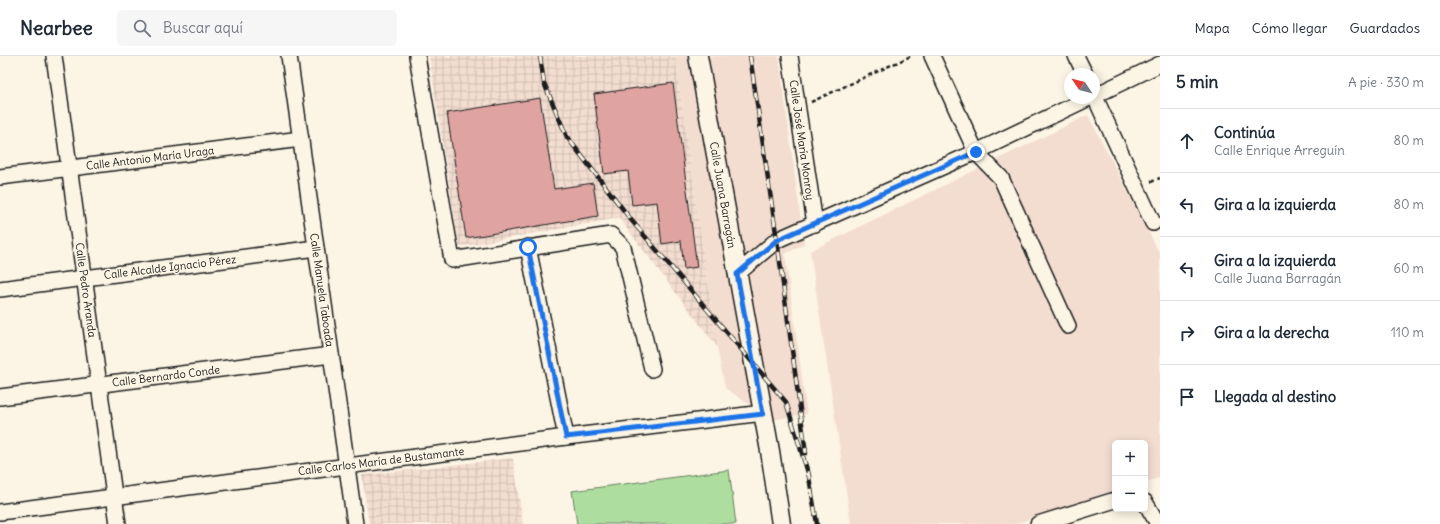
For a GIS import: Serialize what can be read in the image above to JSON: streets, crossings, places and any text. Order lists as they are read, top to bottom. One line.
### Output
{"streets":{"street":["Calle José María Monroy","Calle Antonio María Uraga","Calle Juana Barragán","Calle Alcalde Ignacio Pérez","Calle Pedro Aranda","Calle Manuela Taboada","Calle Bernardo Conde","Calle Carlos María de Bustamante"]},"crossings":[["Calle Antonio María Uraga","Calle Pedro Aranda"],["Calle Antonio María Uraga","Calle Manuela Taboada"],["Calle Juana Barragán","Calle Carlos María de Bustamante"],["Calle Alcalde Ignacio Pérez","Calle Pedro Aranda"],["Calle Alcalde Ignacio Pérez","Calle Manuela Taboada"],["Calle Pedro Aranda","Calle Bernardo Conde"],["Calle Pedro Aranda","Calle Carlos María de Bustamante"],["Calle Manuela Taboada","Calle Bernardo Conde"],["Calle Manuela Taboada","Calle Carlos María de Bustamante"]],"north":"top left","page":{"header":"Nearbee","search":"Buscar aquí","nav":["Mapa","Cómo llegar","Guardados"],"heading":["5 min","A pie · 330 m"],"list":[["Continúa","Calle Enrique Arreguín","80 m"],["Gira a la izquierda","80 m"],["Gira a la izquierda","Calle Juana Barragán","60 m"],["Gira a la derecha","110 m"],"Llegada al destino"],"map_buttons":["+","−"]}}
